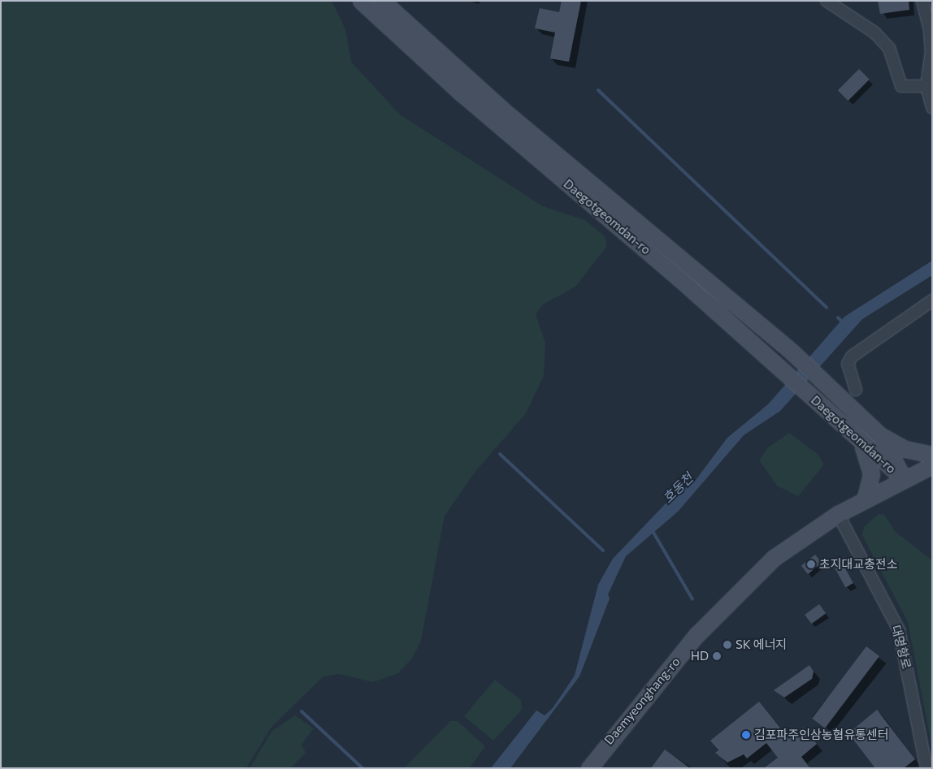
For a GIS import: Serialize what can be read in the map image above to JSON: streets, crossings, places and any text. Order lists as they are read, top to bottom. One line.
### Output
{"streets":{"main road":["Daegotgeomdan-ro","Daemyeonghang-ro"],"street":["대명항로"]},"crossings":[["Daegotgeomdan-ro","Daemyeonghang-ro"],["대명항로","Daemyeonghang-ro"]],"water":["호동천"],"places":["초지대교충전소","SK 에너지","HD","김포파주인삼농협유통센터"]}
